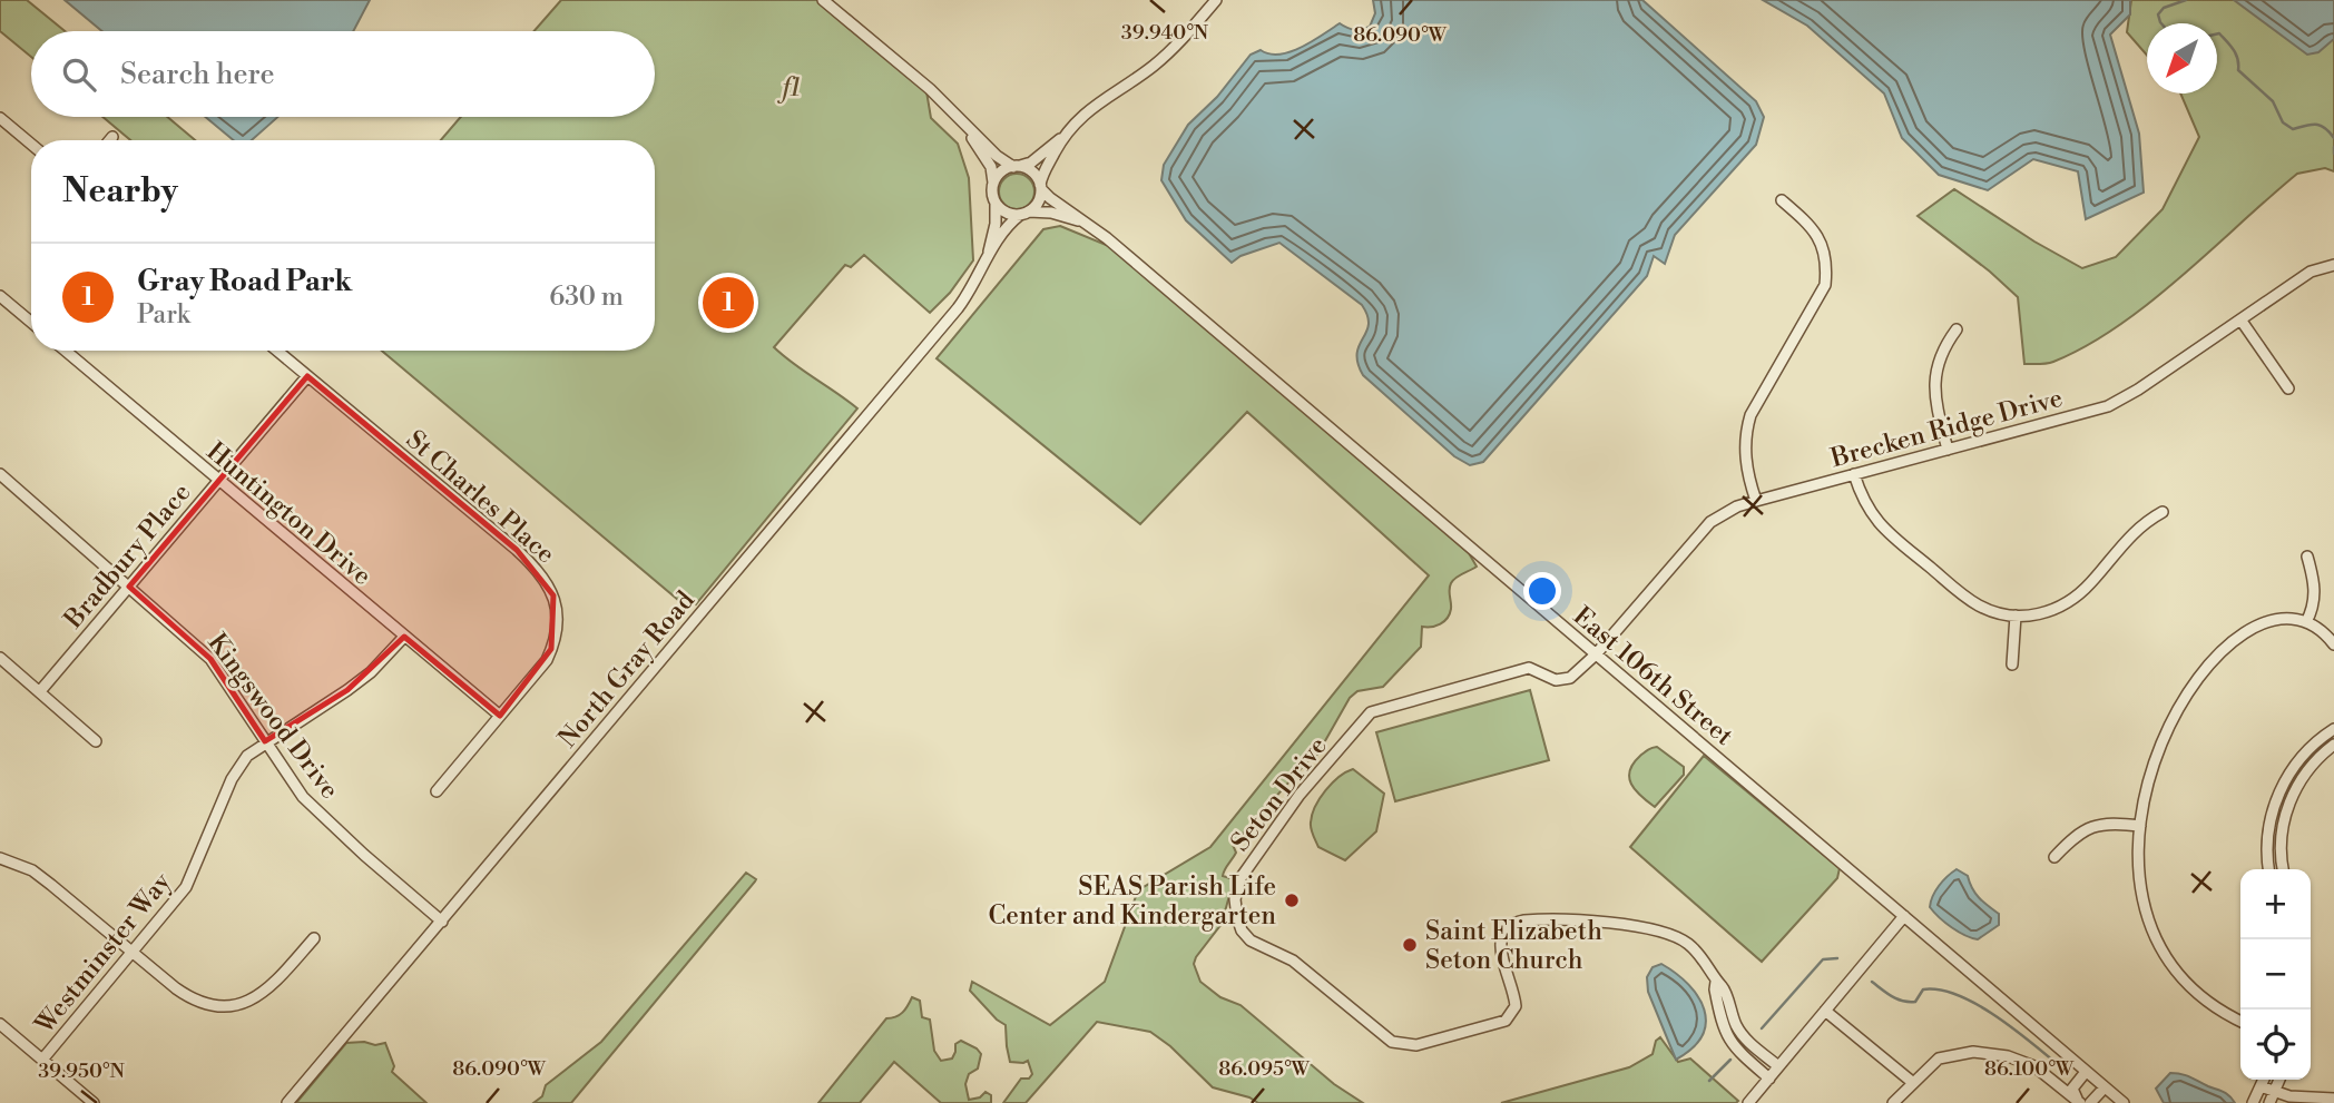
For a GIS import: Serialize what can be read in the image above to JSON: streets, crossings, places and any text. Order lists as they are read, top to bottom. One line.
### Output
{"streets":{"street":["Brecken Ridge Drive","St Charles Place","Huntington Drive","Bradbury Place","North Gray Road","East 106th Street","Kingswood Drive","Seton Drive","Westminster Way"]},"crossings":[["Brecken Ridge Drive","East 106th Street"],["Brecken Ridge Drive","Seton Drive"],["St Charles Place","Huntington Drive"],["St Charles Place","Bradbury Place"],["Huntington Drive","Bradbury Place"],["Huntington Drive","Westminster Way"],["Bradbury Place","Kingswood Drive"],["North Gray Road","East 106th Street"],["North Gray Road","Kingswood Drive"],["East 106th Street","Seton Drive"],["Kingswood Drive","Westminster Way"]],"parks":["f1"],"places":["SEAS Parish Life Center and Kindergarten","Saint Elizabeth Seton Church"],"north":"bottom left","page":{"search":"Search here","heading":"Nearby","list":[{"mark":"1","name":"Gray Road Park","note":"Park","value":"630 m"}],"pins":"1","map_buttons":["+","−"]},"coordinates":["39.940°N","86.090°W","86.095°W","86.100°W","39.950°N"]}
